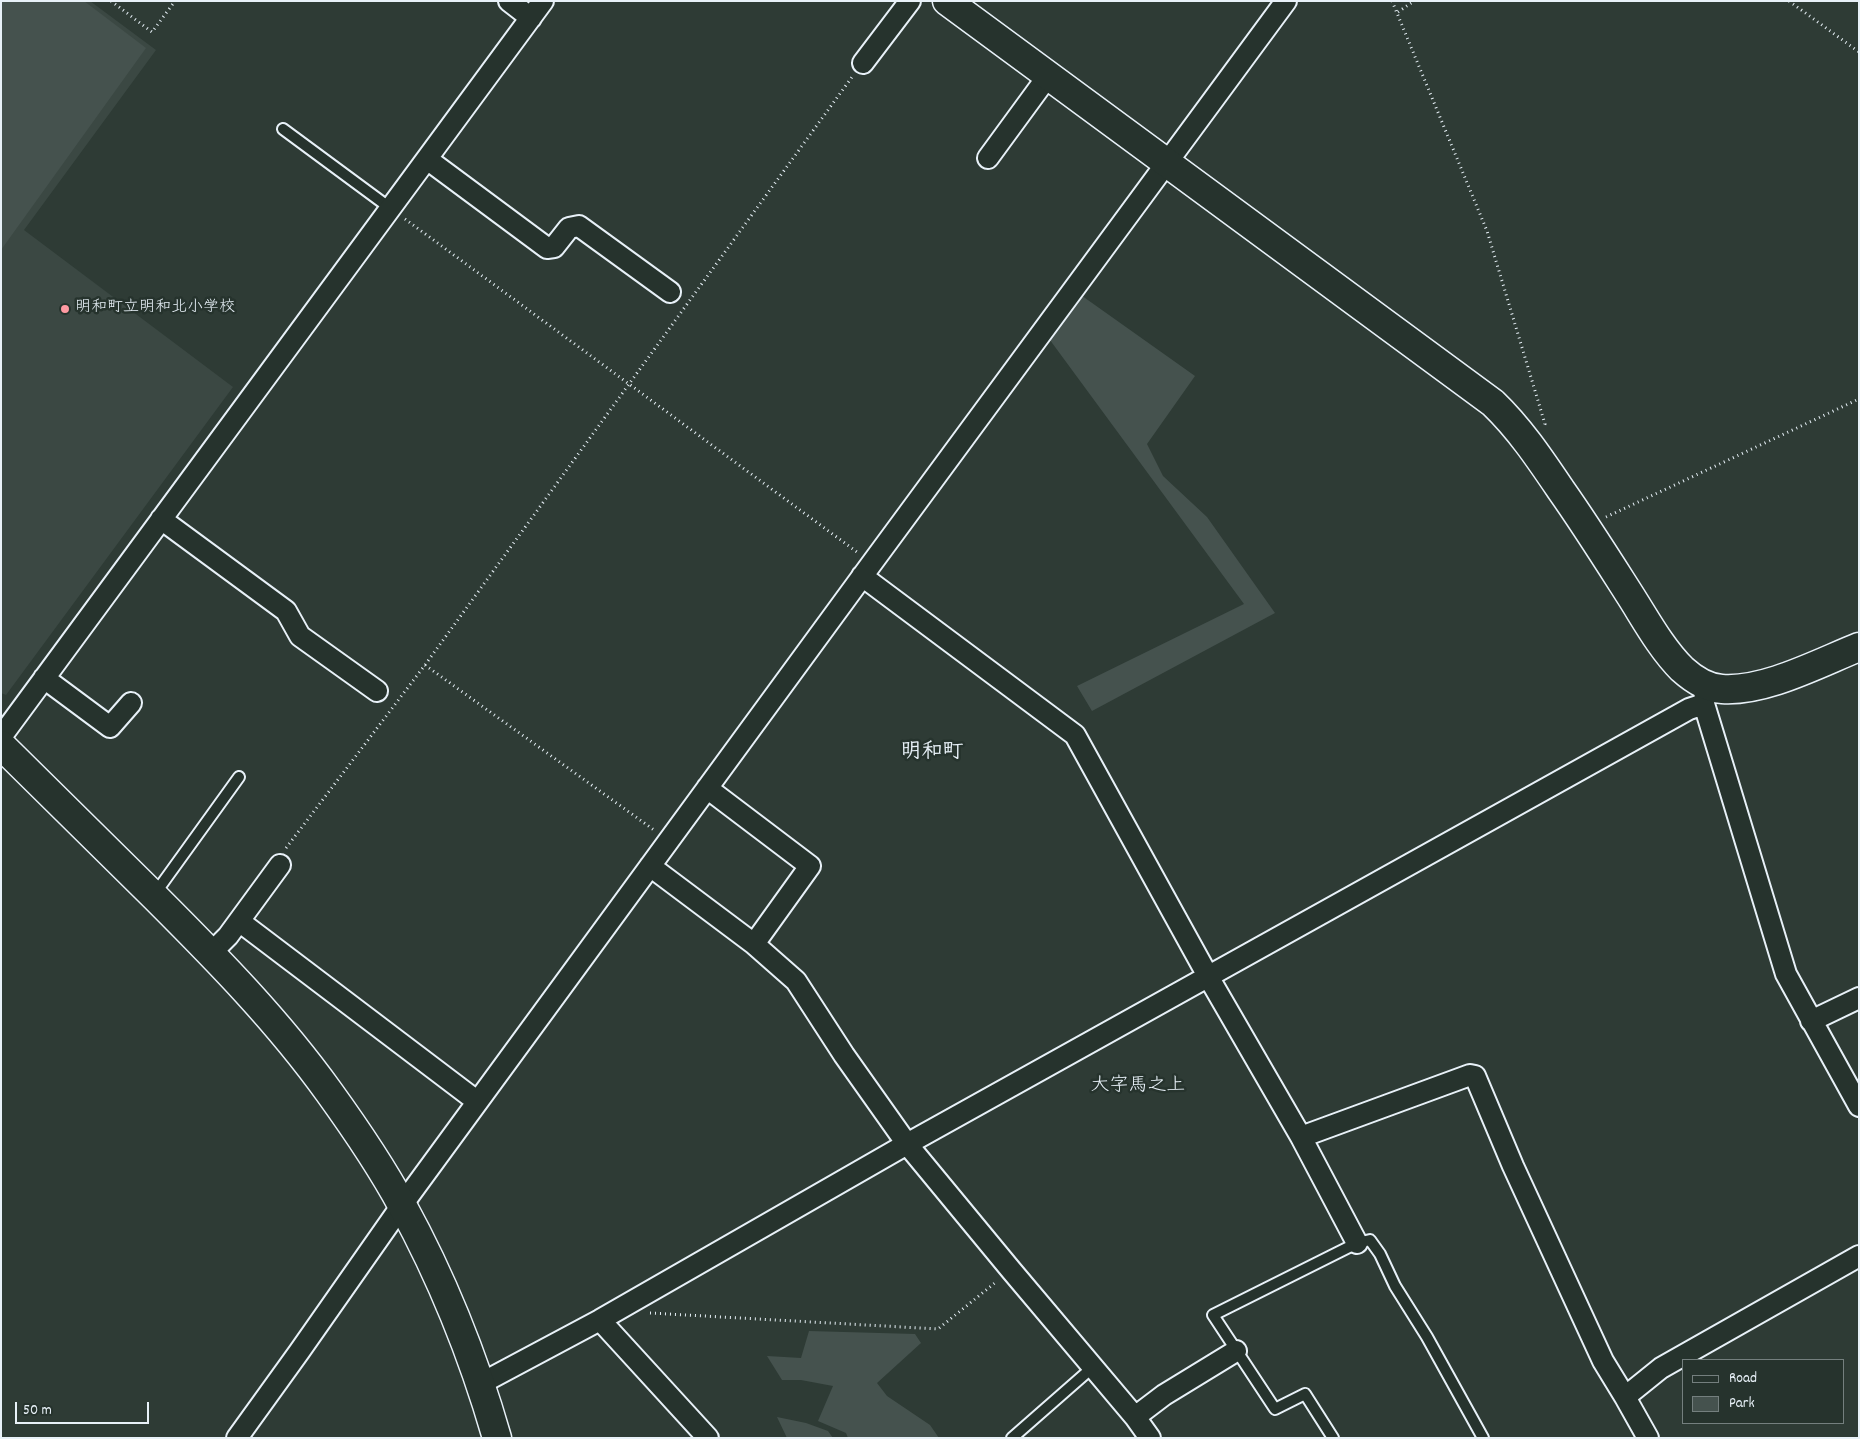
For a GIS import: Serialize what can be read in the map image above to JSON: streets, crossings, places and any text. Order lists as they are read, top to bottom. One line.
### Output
{"districts":["明和町","大字馬之上"],"places":["明和町立明和北小学校"],"legend":["Road","Park"],"scale_bar":"50 m"}
